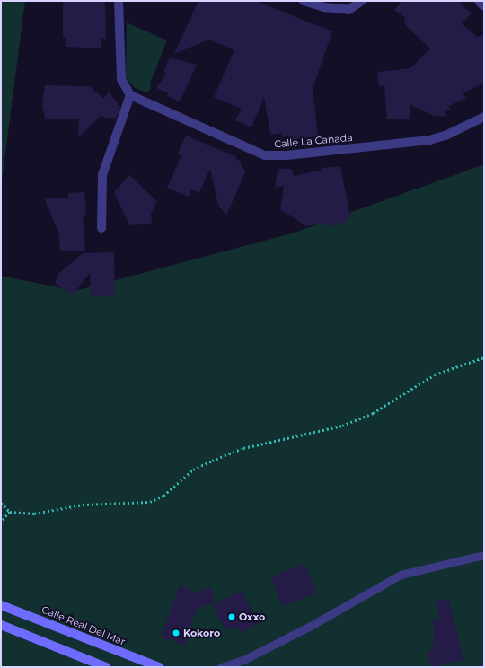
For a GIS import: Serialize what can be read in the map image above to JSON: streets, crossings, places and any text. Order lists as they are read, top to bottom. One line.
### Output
{"streets":{"street":["Calle La Cañada","Calle Real Del Mar"]},"places":["Oxxo","Kokoro"]}
